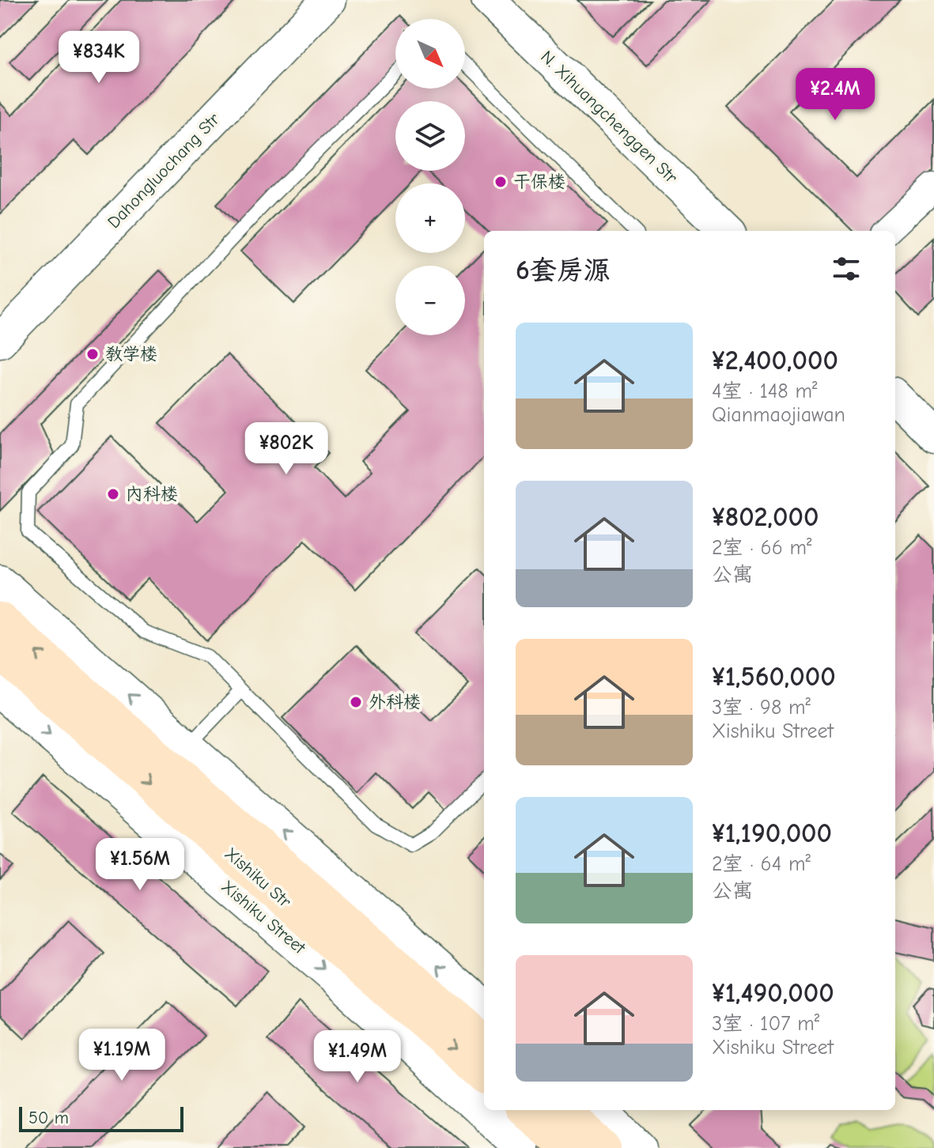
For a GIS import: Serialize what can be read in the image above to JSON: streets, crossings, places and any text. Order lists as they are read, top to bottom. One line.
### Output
{"streets":{"main road":["Xishiku Str"],"street":["N. Xihuangchenggen Str","Dahongluochang Str","Xishiku Street"]},"places":["干保楼","教学楼","内科楼","外科楼"],"scale_bar":"50 m","north":"bottom right","page":{"map_buttons":["+","−"],"price":["¥834K","¥2.4M","¥802K","¥1.56M","¥1.19M","¥1.49M"],"heading":"6套房源","list":[{"name":"¥2,400,000","note":"4室 · 148 m² · Qianmaojiawan"},{"name":"¥802,000","note":"2室 · 66 m² · 公寓"},{"name":"¥1,560,000","note":"3室 · 98 m² · Xishiku Street"},{"name":"¥1,190,000","note":"2室 · 64 m² · 公寓"},{"name":"¥1,490,000","note":"3室 · 107 m² · Xishiku Street"}],"scale":"50 m"}}
